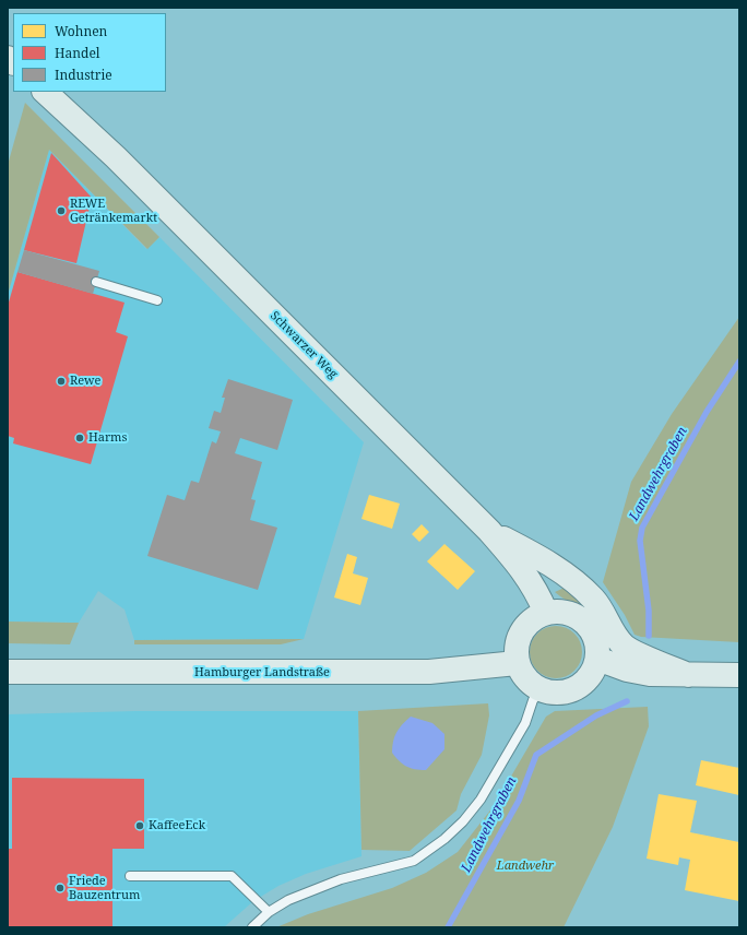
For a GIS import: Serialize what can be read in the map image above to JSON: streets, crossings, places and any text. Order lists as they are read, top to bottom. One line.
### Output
{"streets":{"street":["Schwarzer Weg","Hamburger Landstraße"]},"crossings":[["Schwarzer Weg","Hamburger Landstraße"]],"water":["Landwehrgraben"],"parks":["Landwehr"],"places":["REWE Getränkemarkt","Rewe","Harms","KaffeeEck","Friede Bauzentrum"],"legend":["Wohnen","Handel","Industrie"]}
